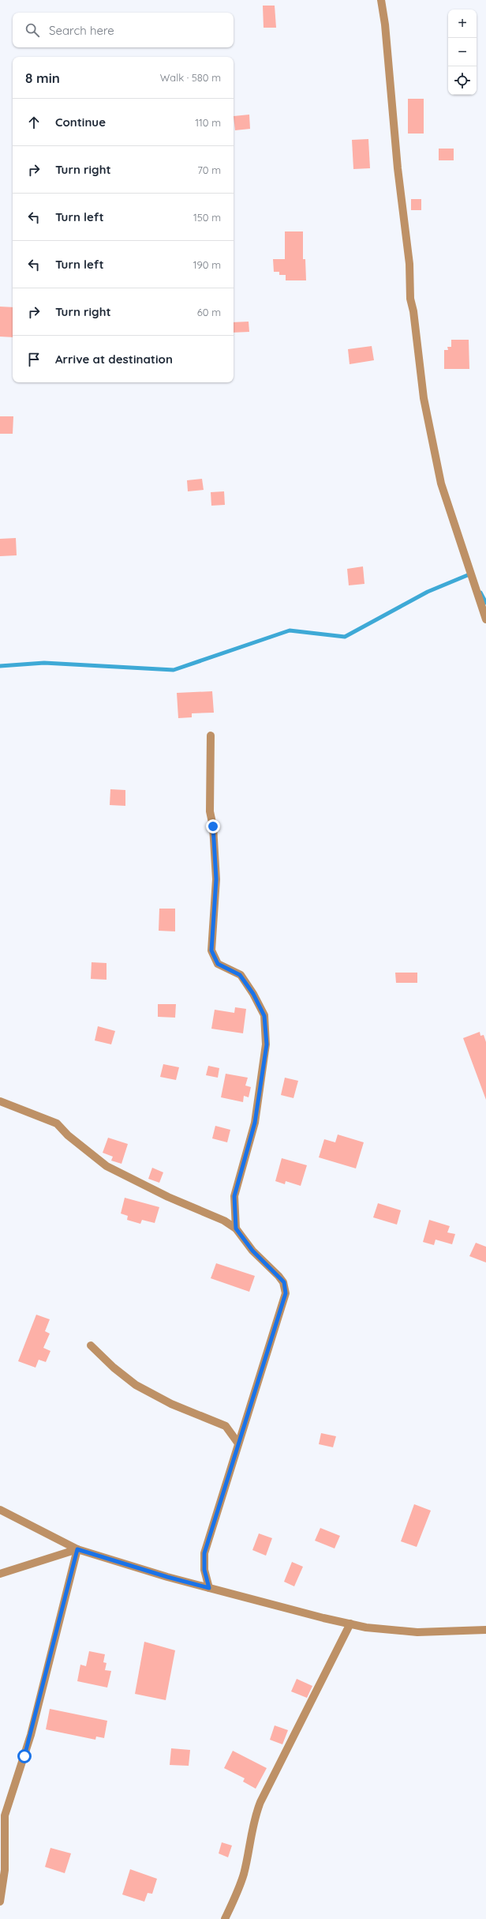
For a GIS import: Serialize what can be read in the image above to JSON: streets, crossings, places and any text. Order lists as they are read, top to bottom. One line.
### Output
{"page":{"map_buttons":["+","−"],"search":"Search here","heading":["8 min","Walk · 580 m"],"list":[["Continue","110 m"],["Turn right","70 m"],["Turn left","150 m"],["Turn left","190 m"],["Turn right","60 m"],"Arrive at destination"]}}
